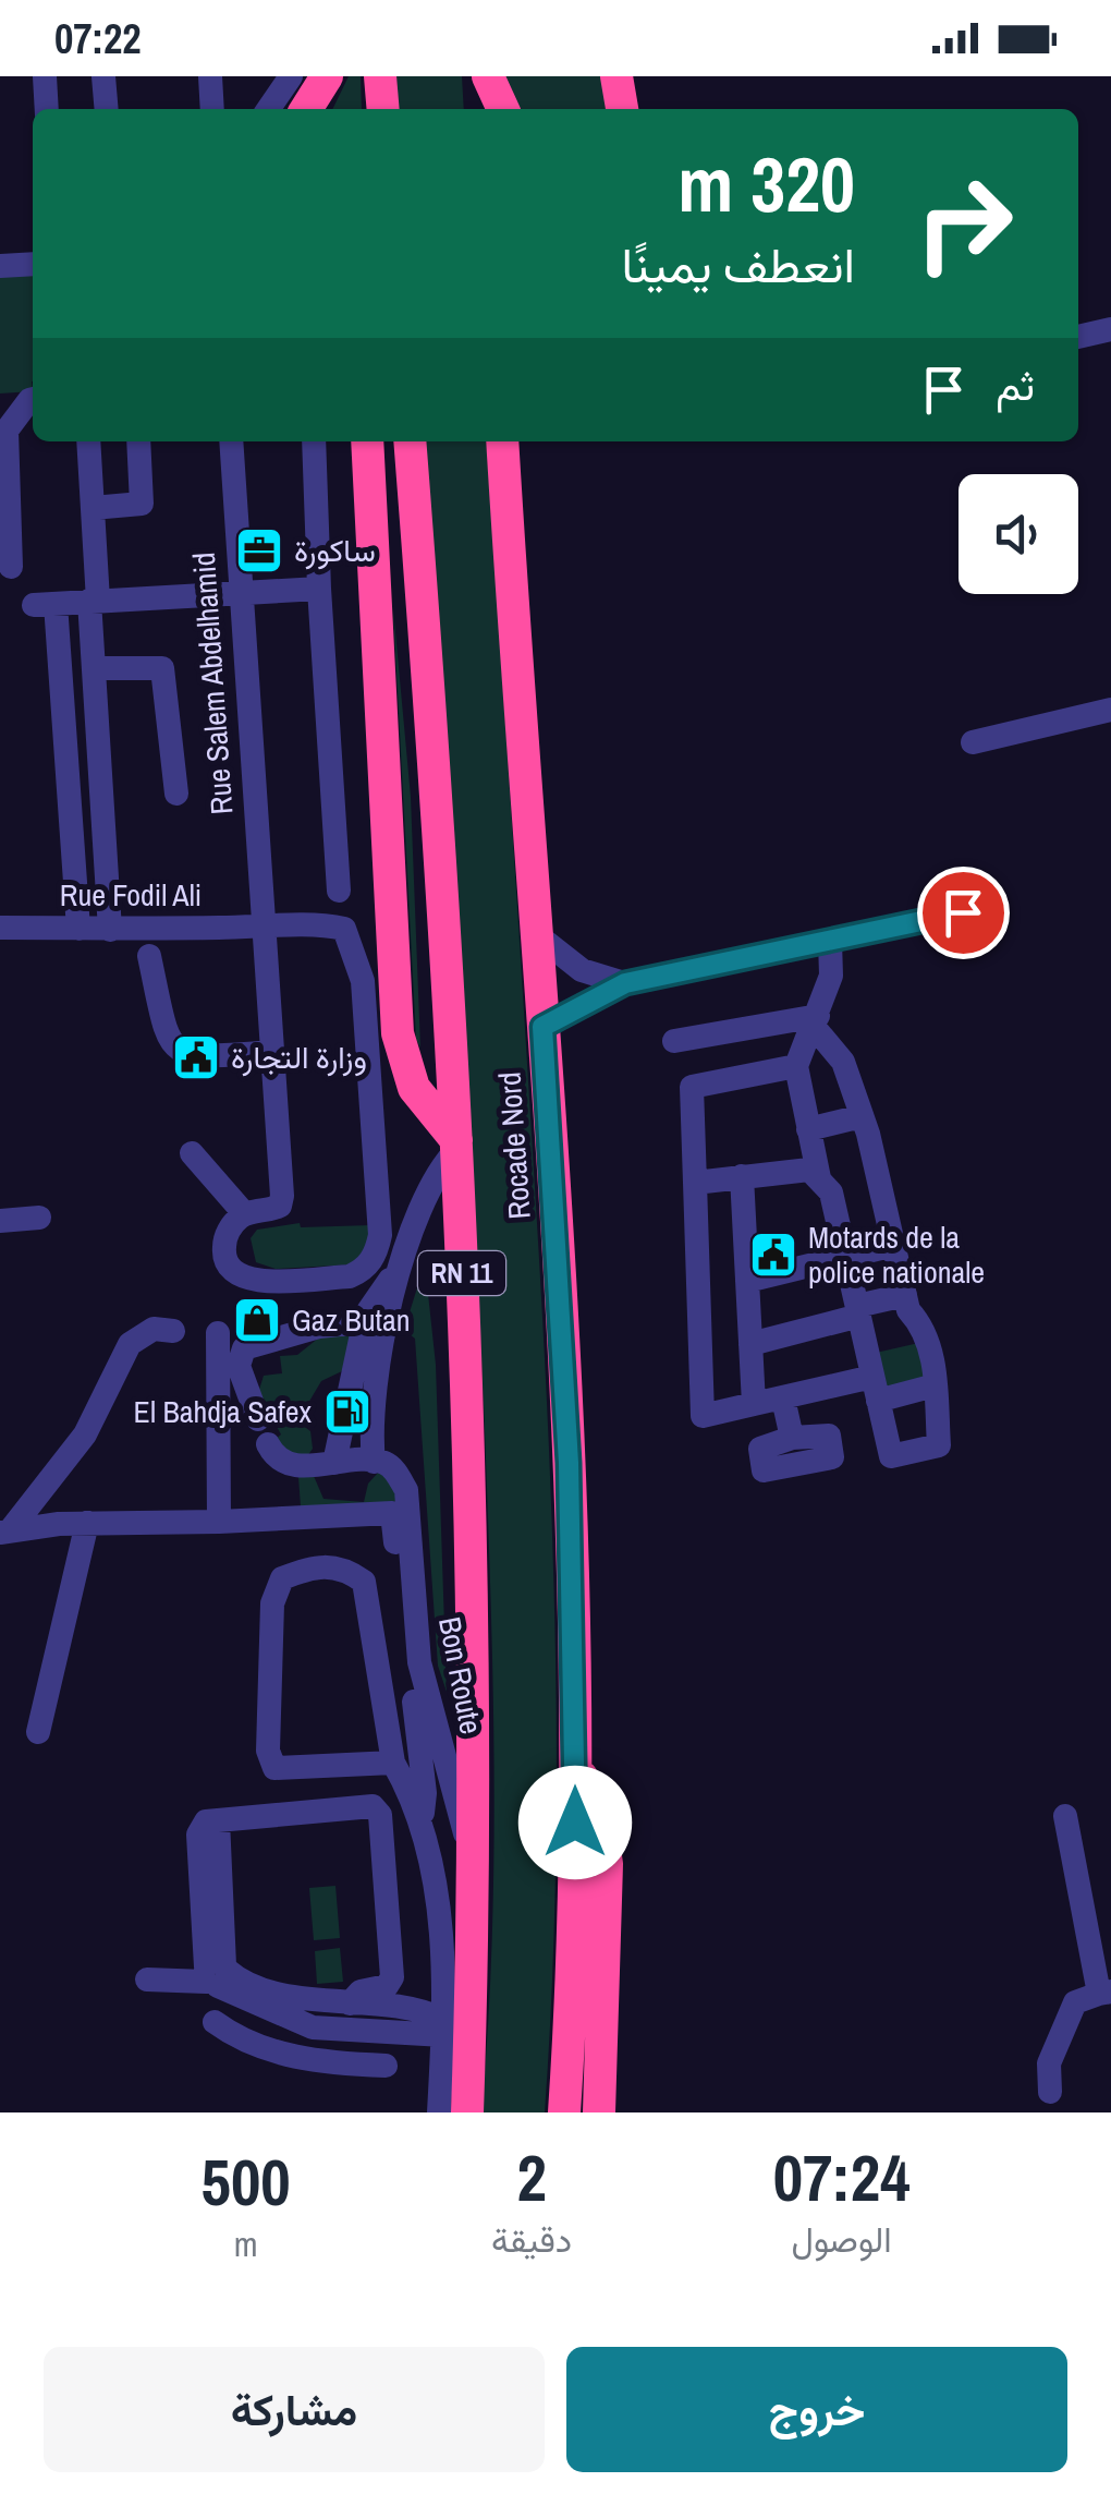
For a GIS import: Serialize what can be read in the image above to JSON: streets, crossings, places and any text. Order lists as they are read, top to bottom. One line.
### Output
{"streets":{"highway":["Rocade Nord","RN 11"],"street":["Rue Salem Abdelhamid","Rue Fodil Ali","Bon Route"]},"crossings":[["Rue Salem Abdelhamid","Rue Fodil Ali"],["Rocade Nord","Bon Route"]],"places":{"office":["ساكورة"],"public building":["وزارة التجارة","Motards de la police nationale"],"shop":["Gaz Butan"],"fuel station":["El Bahdja Safex"]},"page":{"status":"07:22","turn":["320 m","انعطف يمينًا"],"then":"ثم","eta":["07:24","الوصول","2","دقيقة","500","m"],"buttons":["خروج","مشاركة"]}}
